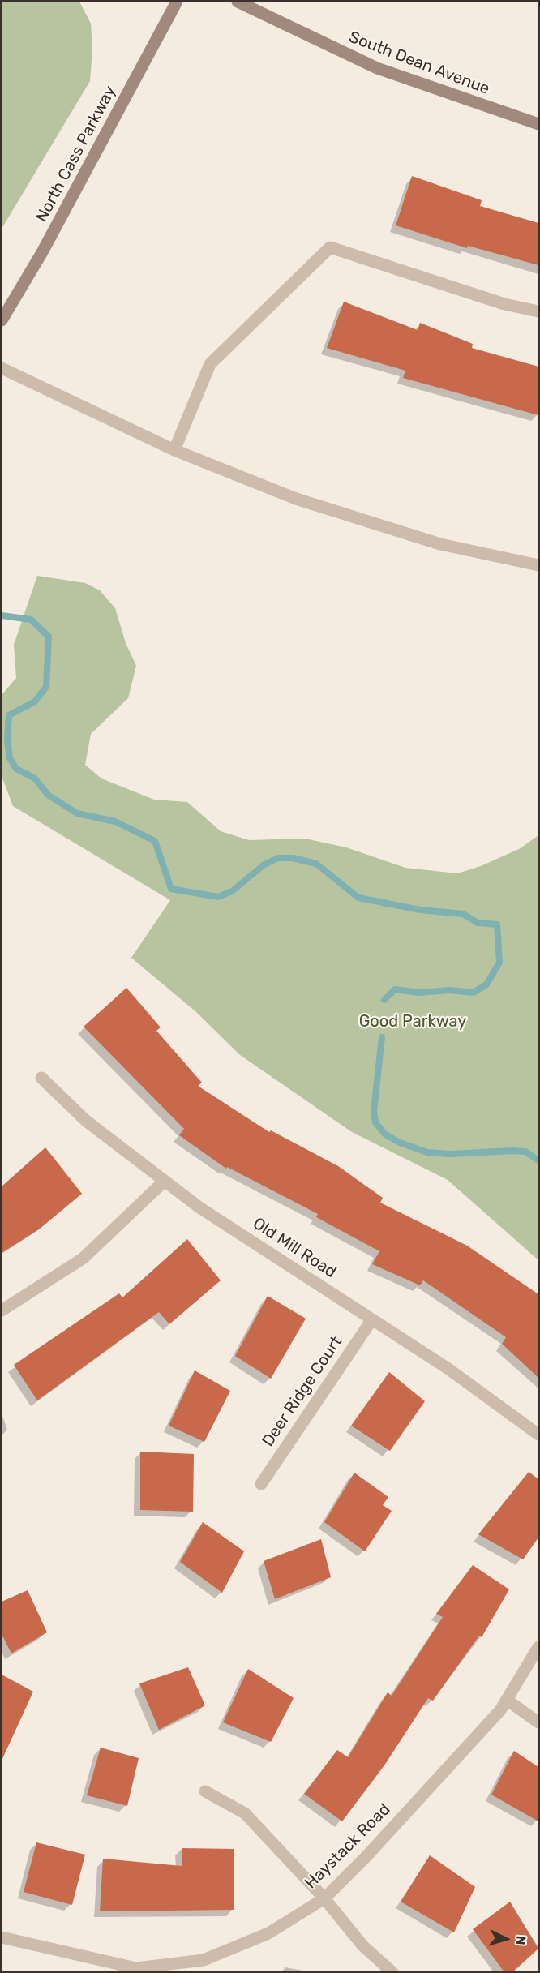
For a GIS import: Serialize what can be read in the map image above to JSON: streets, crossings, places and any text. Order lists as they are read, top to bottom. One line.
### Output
{"streets":{"street":["South Dean Avenue","North Cass Parkway","Old Mill Road","Deer Ridge Court","Haystack Road"]},"crossings":[["Old Mill Road","Deer Ridge Court"]],"parks":["Good Parkway"],"north":"right"}
